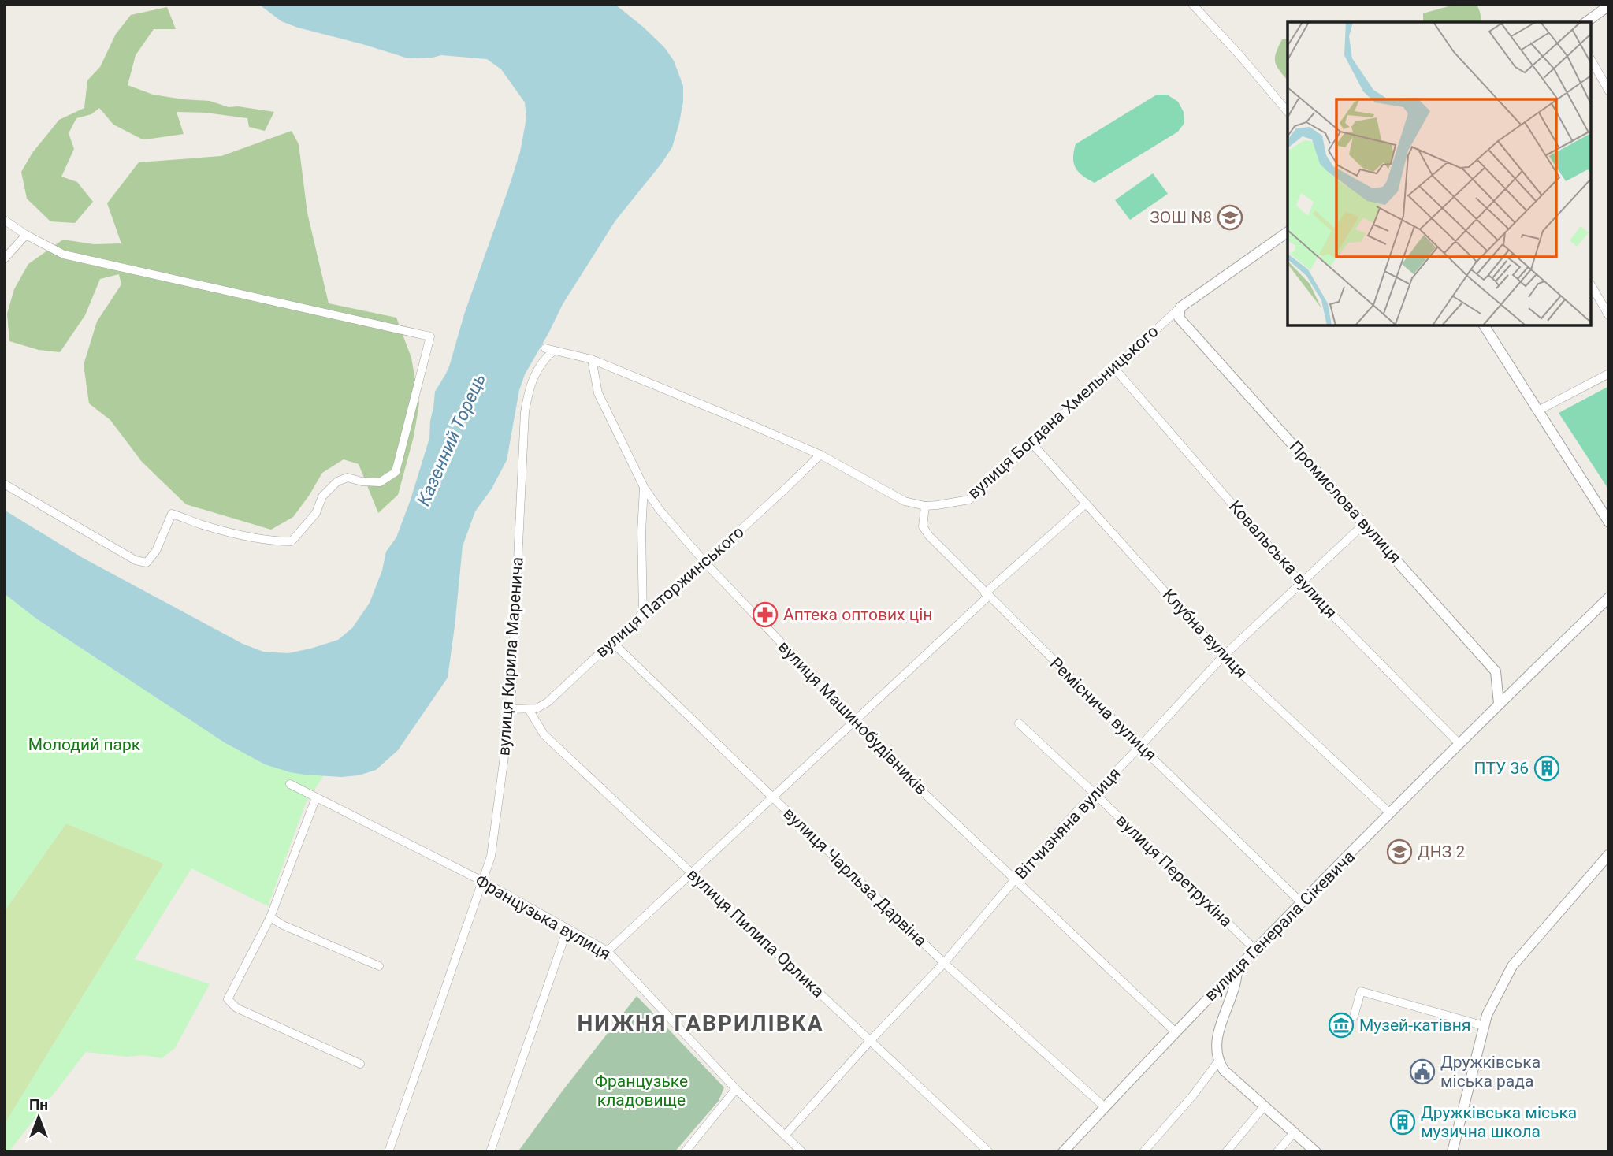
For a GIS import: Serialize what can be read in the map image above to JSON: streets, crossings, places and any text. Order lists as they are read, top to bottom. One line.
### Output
{"streets":{"street":["вулиця Богдана Хмельницького","Промислова вулиця","Ковальська вулиця","вулиця Паторжинського","Клубна вулиця","вулиця Кирила Маренича","Реміснича вулиця","вулиця Машинобудівників","Вітчизняна вулиця","вулиця Перетрухіна","вулиця Чарльза Дарвіна","Французька вулиця","вулиця Генерала Сікевича","вулиця Пилипа Орлика"]},"crossings":[["вулиця Богдана Хмельницького","Промислова вулиця"],["вулиця Богдана Хмельницького","Ковальська вулиця"],["вулиця Богдана Хмельницького","вулиця Паторжинського"],["вулиця Богдана Хмельницького","Клубна вулиця"],["вулиця Богдана Хмельницького","вулиця Кирила Маренича"],["вулиця Богдана Хмельницького","Реміснича вулиця"],["вулиця Богдана Хмельницького","вулиця Машинобудівників"],["Промислова вулиця","Вітчизняна вулиця"],["Промислова вулиця","вулиця Генерала Сікевича"],["Ковальська вулиця","Вітчизняна вулиця"],["Ковальська вулиця","вулиця Генерала Сікевича"],["вулиця Паторжинського","вулиця Кирила Маренича"],["вулиця Паторжинського","вулиця Машинобудівників"],["вулиця Паторжинського","вулиця Чарльза Дарвіна"],["вулиця Паторжинського","вулиця Пилипа Орлика"],["Клубна вулиця","Вітчизняна вулиця"],["Клубна вулиця","вулиця Генерала Сікевича"],["вулиця Кирила Маренича","Французька вулиця"],["Реміснича вулиця","Вітчизняна вулиця"],["Реміснича вулиця","вулиця Генерала Сікевича"],["вулиця Машинобудівників","Вітчизняна вулиця"],["вулиця Машинобудівників","вулиця Генерала Сікевича"],["Вітчизняна вулиця","вулиця Перетрухіна"],["Вітчизняна вулиця","вулиця Чарльза Дарвіна"],["Вітчизняна вулиця","Французька вулиця"],["Вітчизняна вулиця","вулиця Пилипа Орлика"],["вулиця Перетрухіна","вулиця Генерала Сікевича"],["вулиця Чарльза Дарвіна","вулиця Генерала Сікевича"]],"districts":["НИЖНЯ ГАВРИЛІВКА"],"water":["Казенний Торець"],"parks":["Молодий парк","Французьке кладовище"],"places":{"school or university":["ЗОШ N8","ДНЗ 2"],"pharmacy":["Аптека оптових цін"],"building":["ПТУ 36","Дружківська міська музична школа"],"museum":["Музей-катівня"],"public building":["Дружківська міська рада"]},"north":"top"}
